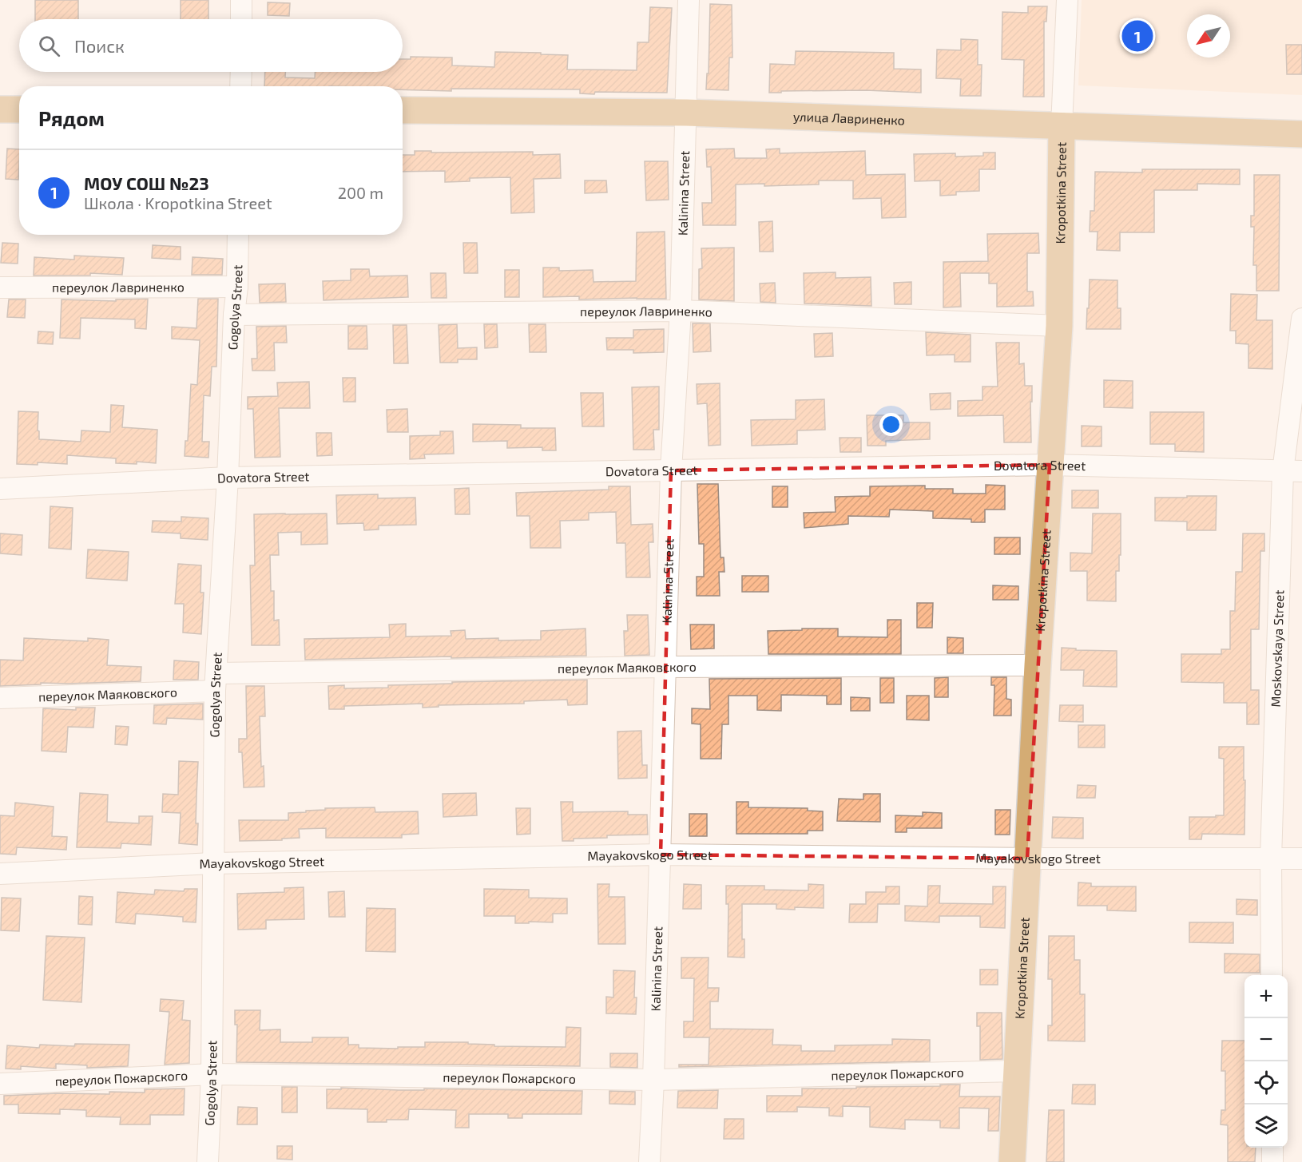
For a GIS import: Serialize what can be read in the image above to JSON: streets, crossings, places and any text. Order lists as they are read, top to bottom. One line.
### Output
{"streets":{"main road":["улица Лавриненко","Kropotkina Street"],"street":["Kalinina Street","переулок Лавриненко","Gogolya Street","Dovatora Street","Moskovskaya Street","переулок Маяковского","Mayakovskogo Street","переулок Пожарского"]},"crossings":[["улица Лавриненко","Kalinina Street"],["улица Лавриненко","Kropotkina Street"],["Kalinina Street","переулок Лавриненко"],["Kalinina Street","Dovatora Street"],["Kalinina Street","переулок Маяковского"],["Kalinina Street","Mayakovskogo Street"],["Kalinina Street","переулок Пожарского"],["Kropotkina Street","переулок Лавриненко"],["Kropotkina Street","Dovatora Street"],["Kropotkina Street","переулок Маяковского"],["Kropotkina Street","Mayakovskogo Street"],["Kropotkina Street","переулок Пожарского"],["переулок Лавриненко","Gogolya Street"],["Gogolya Street","Dovatora Street"],["Gogolya Street","переулок Маяковского"],["Gogolya Street","Mayakovskogo Street"],["Gogolya Street","переулок Пожарского"],["Dovatora Street","Moskovskaya Street"],["Moskovskaya Street","Mayakovskogo Street"]],"north":"bottom left","page":{"pins":"1","search":"Поиск","heading":"Рядом","list":[{"mark":"1","name":"МОУ СОШ №23","note":"Школа · Kropotkina Street","value":"200 m"}],"map_buttons":["+","−"]}}
